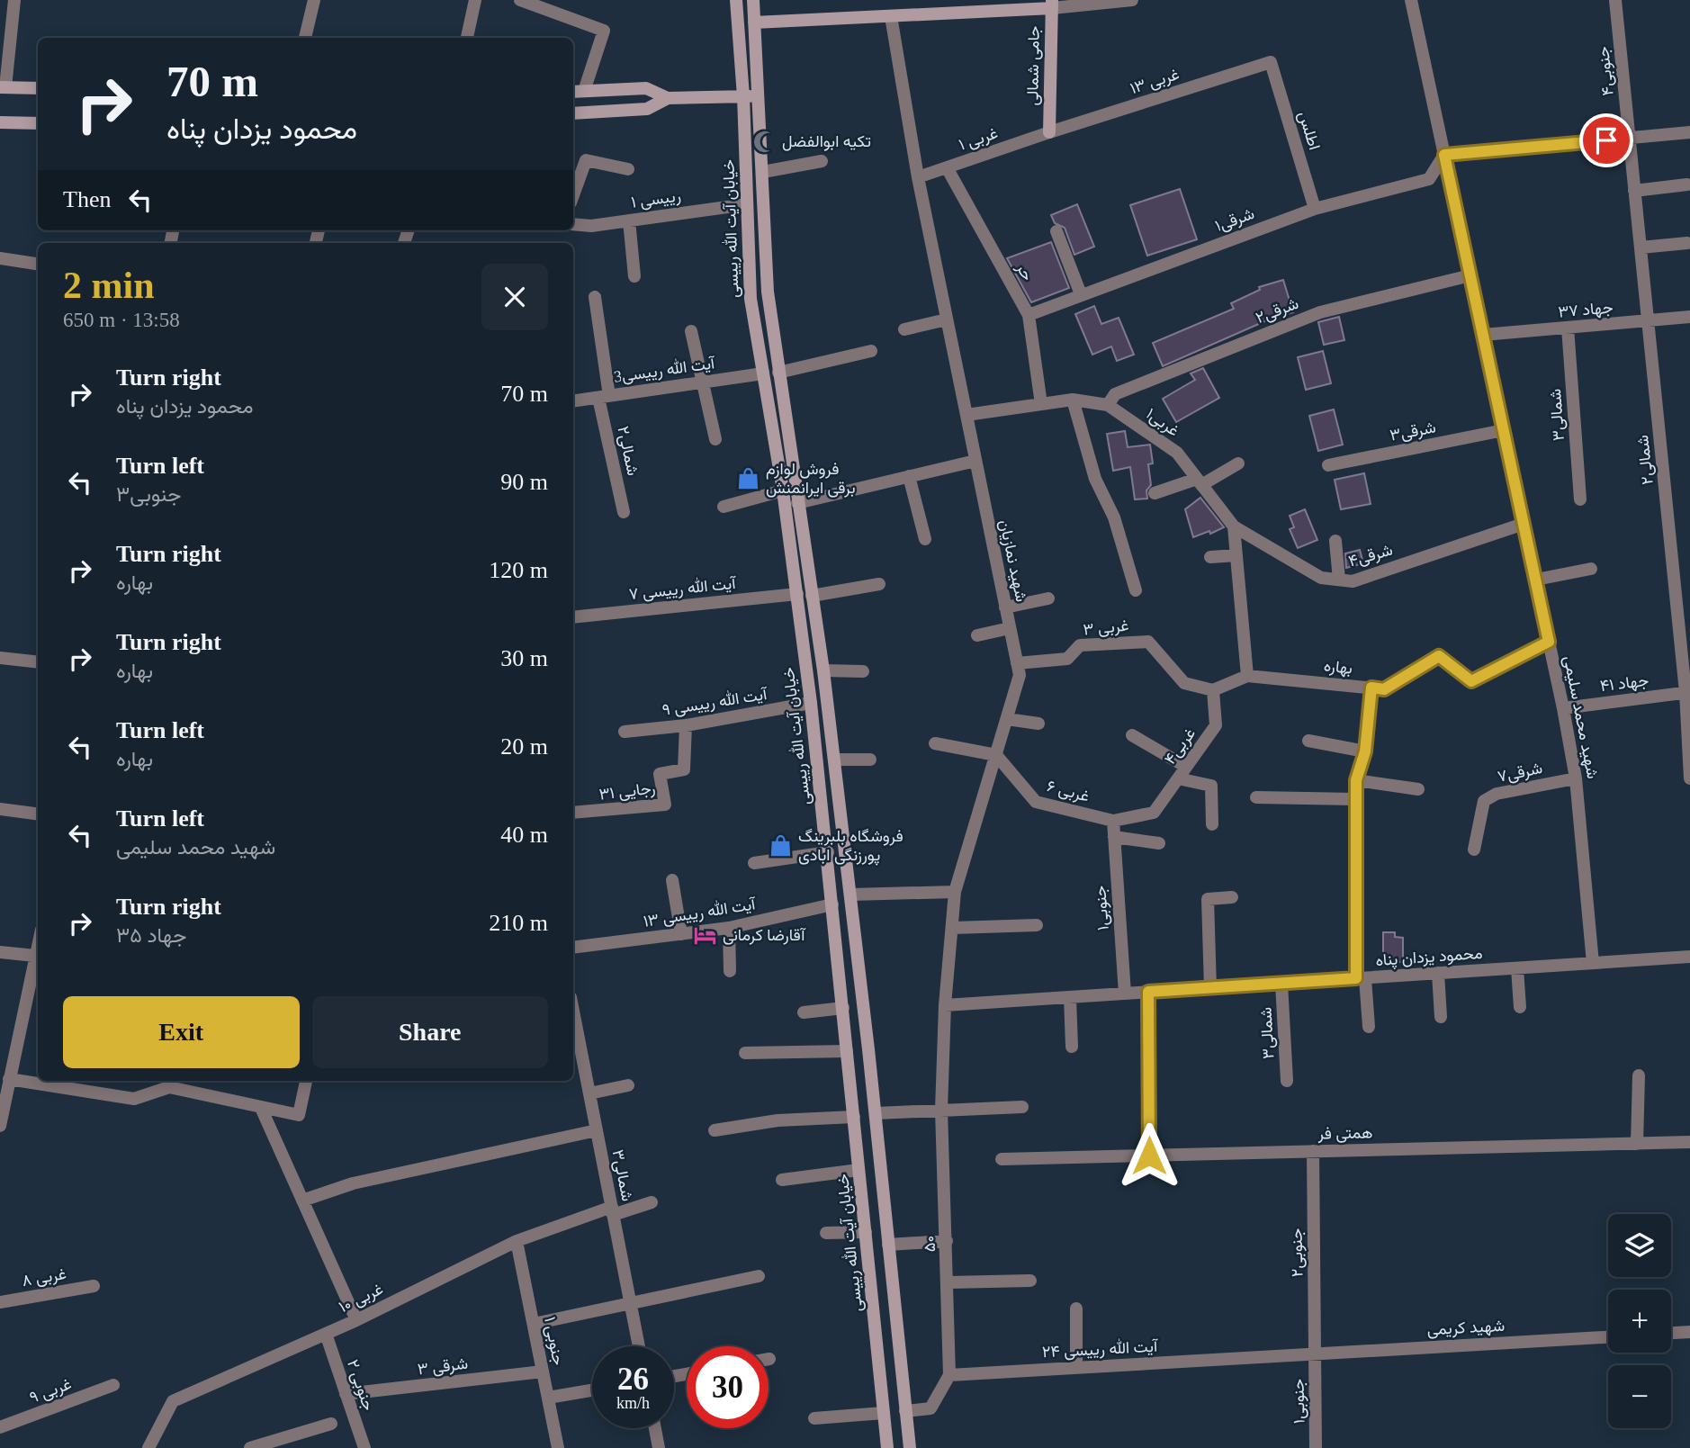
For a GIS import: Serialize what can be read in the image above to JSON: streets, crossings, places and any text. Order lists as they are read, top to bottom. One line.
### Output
{"streets":{"main road":["جامی شمالی","خیابان آیت الله رییسی"],"street":["جنوبی۴","غربی ۱۳","اطلس","غربی ۱","رییسی ۱","شرقی۱","حر","جهاد ۳۷","شرقی۲","آیت الله رییسی3","شمالی۳","غربی۱","شرقی۳","شمالی۲","شرقی۴","شهید نمازیان","آیت الله رییسی ۷","غربی ۳","بهاره","جهاد ۴۱","آیت الله رییسی ۹","شهید محمد سلیمی","غربی۴","شرقی۷","رجایی ۳۱","غربی ۶","جنوبی۱","آیت الله رییسی ۱۳","محمود یزدان پناه","همتی فر","۵۰","جنوبی۲","غربی ۸","غربی ۱۰","شهید کریمی","جنوبی ۱","آیت الله رییسی ۲۴","شرقی ۳","جنوبی ۲","غربی ۹"]},"crossings":[["جامی شمالی","غربی ۱۳"],["جامی شمالی","غربی ۱"],["جنوبی۴","شمالی۲"],["غربی ۱۳","اطلس"],["غربی ۱۳","غربی ۱"],["اطلس","شرقی۱"],["غربی ۱","حر"],["غربی ۱","شهید نمازیان"],["رییسی ۱","خیابان آیت الله رییسی"],["شرقی۱","حر"],["شرقی۱","شهید محمد سلیمی"],["خیابان آیت الله رییسی","آیت الله رییسی3"],["خیابان آیت الله رییسی","آیت الله رییسی ۷"],["خیابان آیت الله رییسی","آیت الله رییسی ۹"],["خیابان آیت الله رییسی","آیت الله رییسی ۱۳"],["حر","غربی۱"],["جهاد ۳۷","شمالی۳"],["جهاد ۳۷","شمالی۲"],["جهاد ۳۷","شهید محمد سلیمی"],["شرقی۲","غربی۱"],["شرقی۲","شهید محمد سلیمی"],["آیت الله رییسی3","شمالی۲"],["شمالی۳","محمود یزدان پناه"],["شمالی۳","غربی ۱۰"],["غربی۱","شرقی۴"],["غربی۱","شهید نمازیان"],["شرقی۳","شهید محمد سلیمی"],["شمالی۲","جهاد ۴۱"],["شرقی۴","شهید محمد سلیمی"],["شهید نمازیان","غربی ۳"],["شهید نمازیان","غربی۴"],["شهید نمازیان","غربی ۶"],["شهید نمازیان","جنوبی۱"],["شهید نمازیان","محمود یزدان پناه"],["شهید نمازیان","۵۰"],["غربی ۳","غربی۴"],["غربی ۳","غربی ۶"],["غربی ۳","جنوبی۱"],["بهاره","شهید محمد سلیمی"],["جهاد ۴۱","شهید محمد سلیمی"],["آیت الله رییسی ۹","رجایی ۳۱"],["شهید محمد سلیمی","شرقی۷"],["شهید محمد سلیمی","محمود یزدان پناه"],["غربی۴","غربی ۶"],["غربی۴","جنوبی۱"],["غربی ۶","جنوبی۱"],["جنوبی۱","محمود یزدان پناه"],["جنوبی۱","جنوبی۲"],["جنوبی۱","شهید کریمی"],["جنوبی۱","آیت الله رییسی ۲۴"],["همتی فر","جنوبی۲"],["۵۰","آیت الله رییسی ۲۴"],["جنوبی۲","شهید کریمی"],["جنوبی۲","آیت الله رییسی ۲۴"],["غربی ۱۰","جنوبی ۱"],["غربی ۱۰","جنوبی ۲"],["شهید کریمی","آیت الله رییسی ۲۴"],["جنوبی ۱","شرقی ۳"],["شرقی ۳","جنوبی ۲"]],"places":{"mosque":["تکیه ابوالفضل"],"shop":["فروش لوازم برقی ایرانمنش","فروشگاه بلبرینگ پورزنگی ابادی"],"hotel":["آقارضا کرمانی"]},"page":{"turn":["70 m","محمود یزدان پناه"],"then":"Then","heading":["2 min","650 m · 13:58"],"list":[{"name":"Turn right","note":"محمود یزدان پناه","value":"70 m"},{"name":"Turn left","note":"جنوبی۳","value":"90 m"},{"name":"Turn right","note":"بهاره","value":"120 m"},{"name":"Turn right","note":"بهاره","value":"30 m"},{"name":"Turn left","note":"بهاره","value":"20 m"},{"name":"Turn left","note":"شهید محمد سلیمی","value":"40 m"},{"name":"Turn right","note":"جهاد ۳۵","value":"210 m"}],"buttons":["Exit","Share"],"map_buttons":["+","−"],"speed":"26 km/h","limit":"30"}}
